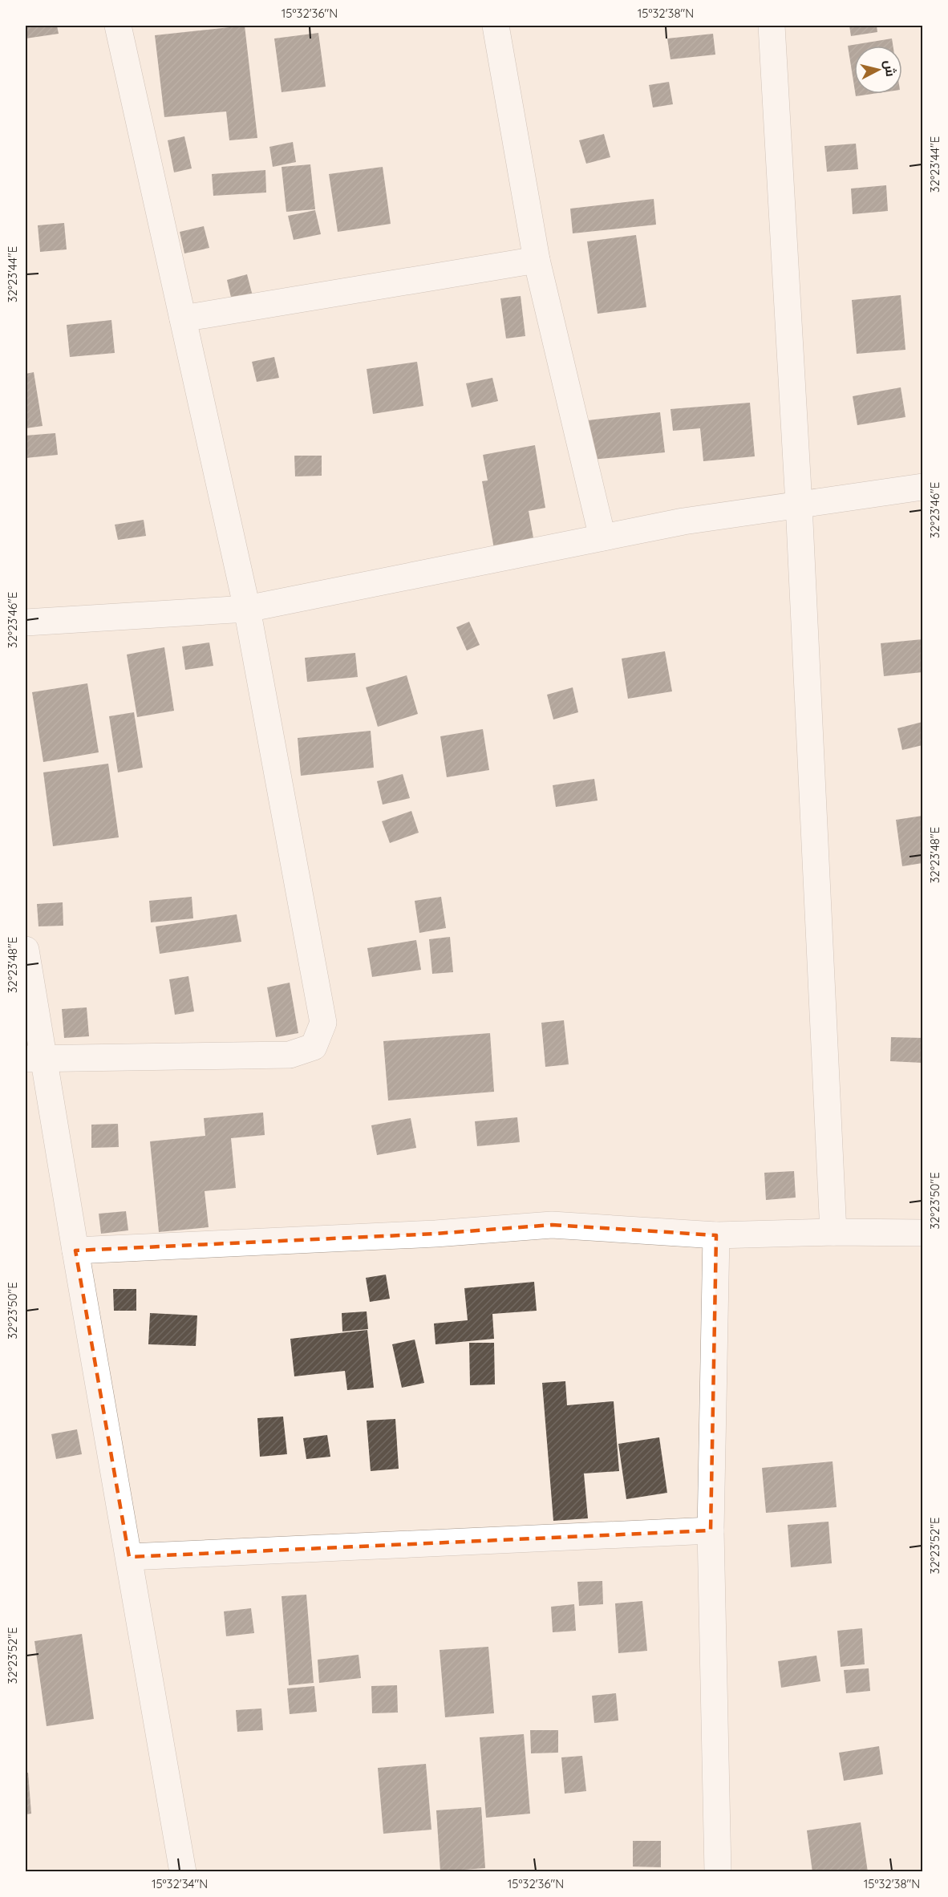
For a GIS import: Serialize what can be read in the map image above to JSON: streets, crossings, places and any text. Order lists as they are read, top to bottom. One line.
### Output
{"north":"right","coordinates":["15°32'36\"N","15°32'38\"N","32°23'44\"E","32°23'46\"E","32°23'48\"E","32°23'50\"E","32°23'52\"E","15°32'34\"N"]}
